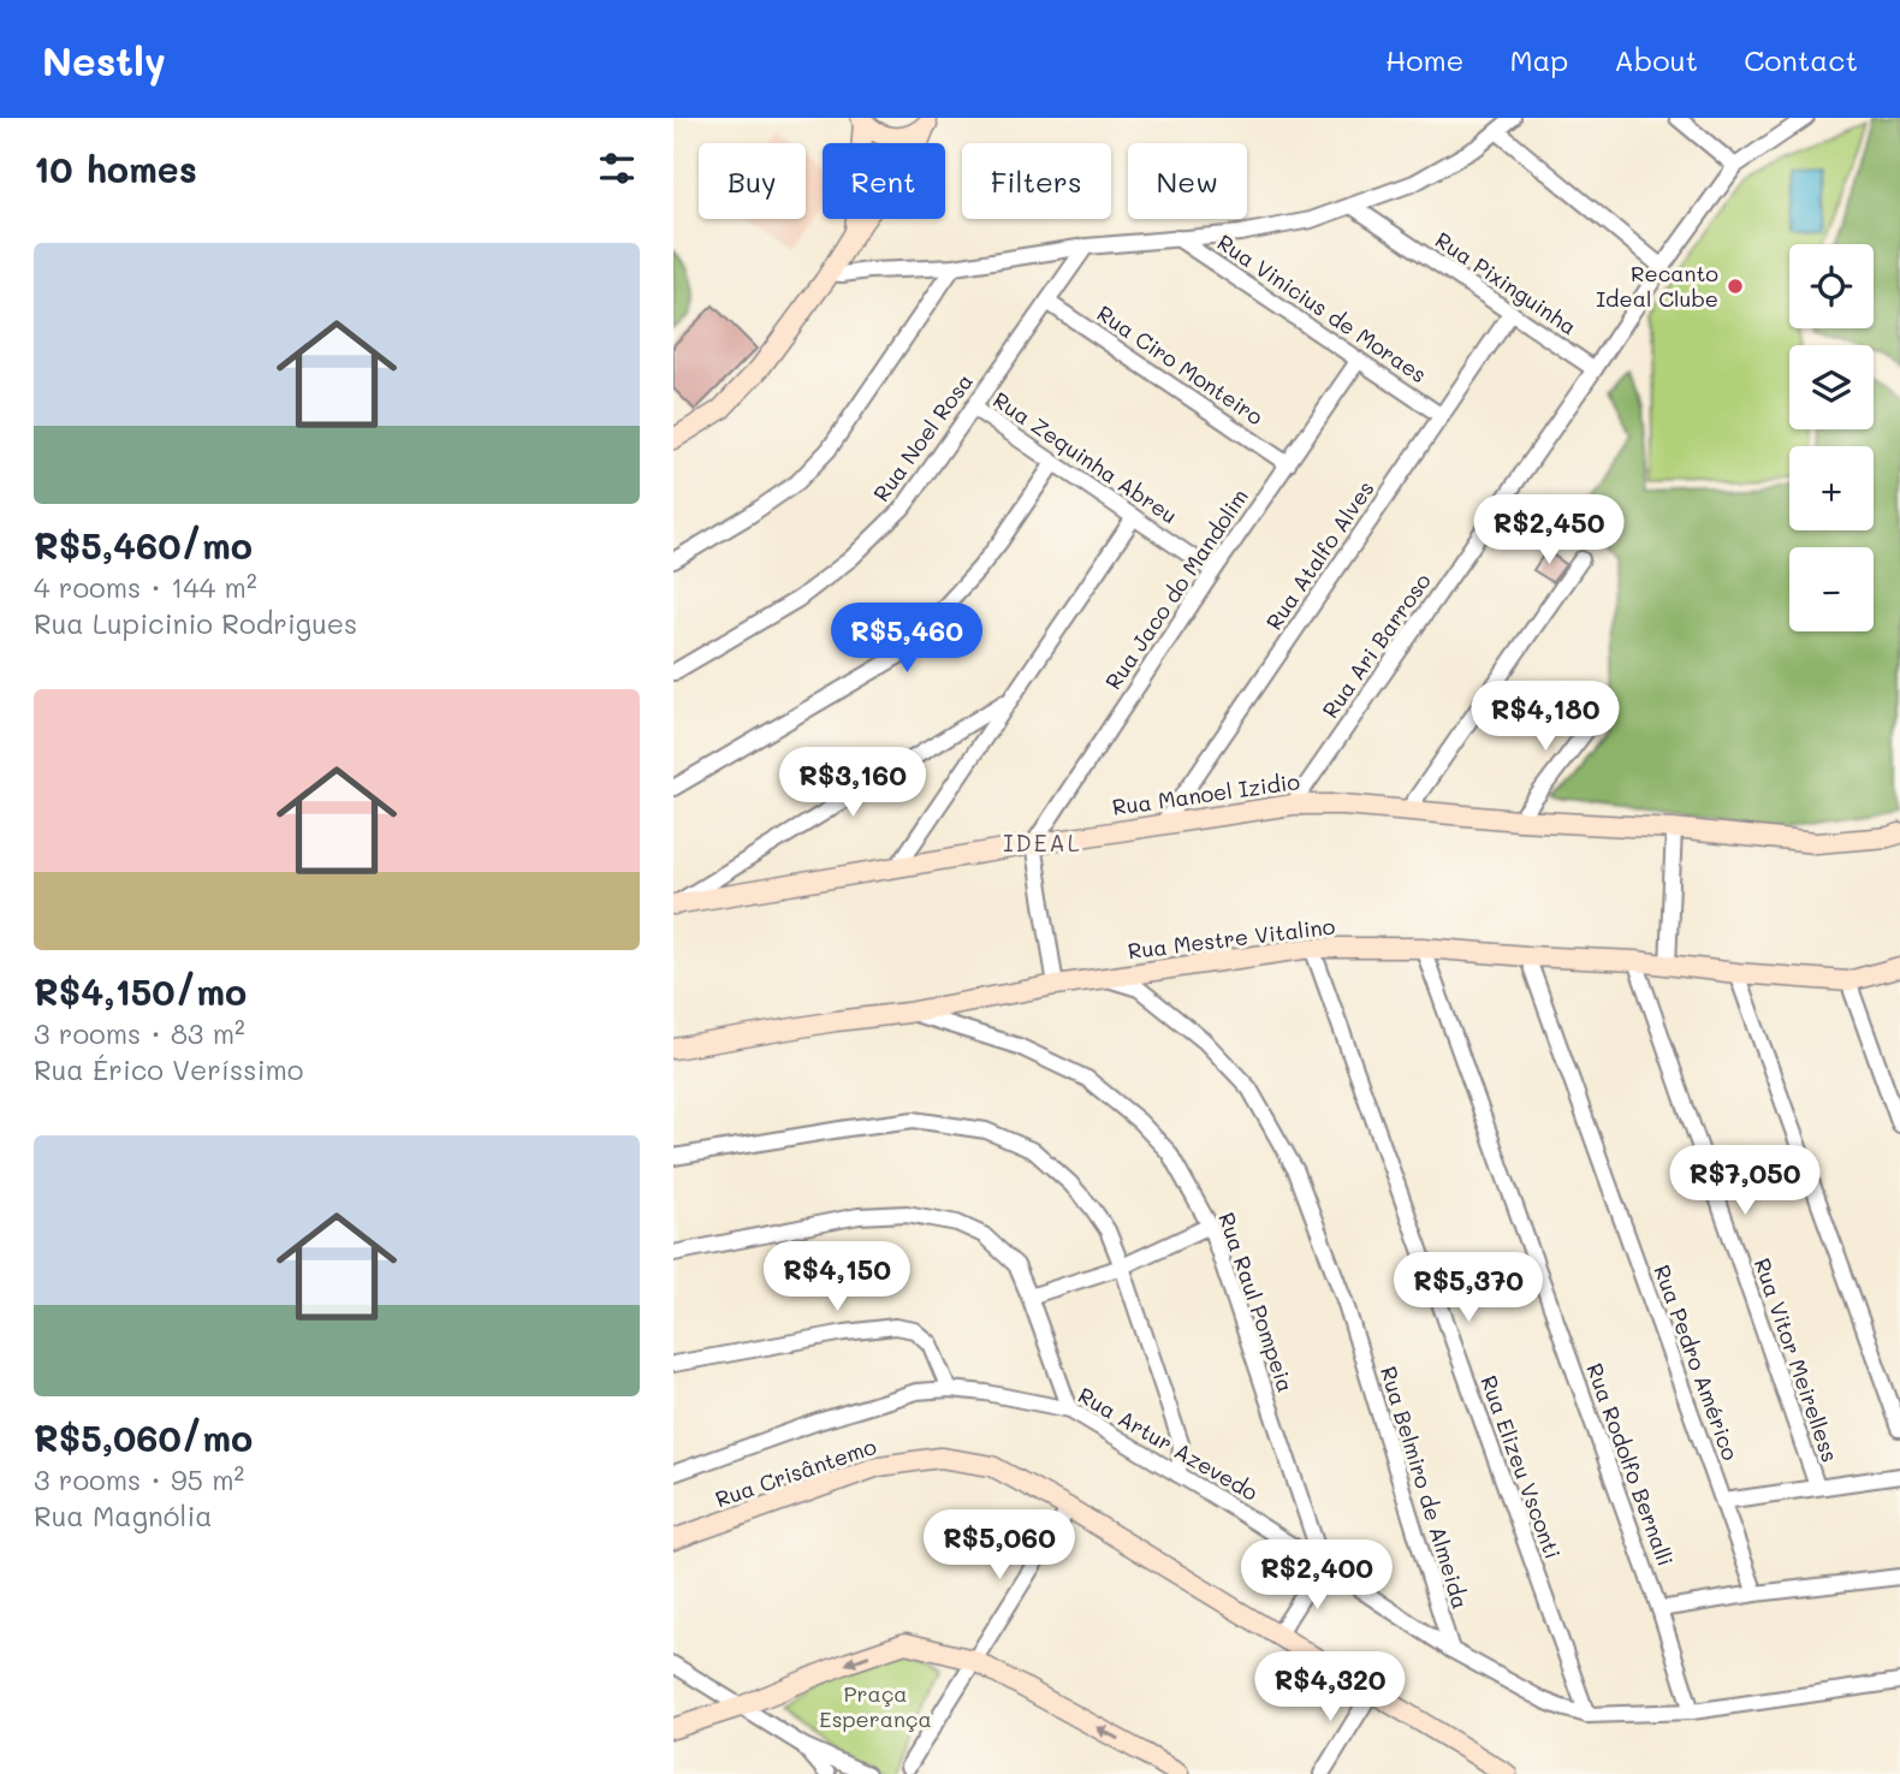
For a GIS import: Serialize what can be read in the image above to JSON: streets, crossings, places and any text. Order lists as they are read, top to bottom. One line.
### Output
{"streets":{"street":["Rua Pixinguinha","Rua Vinicius de Moraes","Rua Ciro Monteiro","Rua Noel Rosa","Rua Zequinha Abreu","Rua Atalfo Alves","Rua Jaco do Mandolim","Rua Ari Barroso","Rua Manoel Izidio","Rua Mestre Vitalino","Rua Raul Pompeia","Rua Vitor Meirelless","Rua Pedro Américo","Rua Artur Azevedo","Rua Rodolfo Bernalli","Rua Elizeu Vsconti","Rua Crisântemo","Rua Belmiro de Almeida"]},"crossings":[["Rua Pixinguinha","Rua Atalfo Alves"],["Rua Pixinguinha","Rua Ari Barroso"],["Rua Vinicius de Moraes","Rua Atalfo Alves"],["Rua Vinicius de Moraes","Rua Jaco do Mandolim"],["Rua Ciro Monteiro","Rua Noel Rosa"],["Rua Ciro Monteiro","Rua Jaco do Mandolim"],["Rua Noel Rosa","Rua Zequinha Abreu"],["Rua Zequinha Abreu","Rua Jaco do Mandolim"],["Rua Atalfo Alves","Rua Manoel Izidio"],["Rua Jaco do Mandolim","Rua Manoel Izidio"],["Rua Ari Barroso","Rua Manoel Izidio"],["Rua Mestre Vitalino","Rua Raul Pompeia"],["Rua Mestre Vitalino","Rua Vitor Meirelless"],["Rua Mestre Vitalino","Rua Pedro Américo"],["Rua Mestre Vitalino","Rua Rodolfo Bernalli"],["Rua Mestre Vitalino","Rua Elizeu Vsconti"],["Rua Mestre Vitalino","Rua Belmiro de Almeida"],["Rua Raul Pompeia","Rua Artur Azevedo"],["Rua Artur Azevedo","Rua Rodolfo Bernalli"],["Rua Artur Azevedo","Rua Elizeu Vsconti"],["Rua Artur Azevedo","Rua Belmiro de Almeida"]],"districts":["IDEAL"],"parks":["Praça Esperança"],"places":["Recanto Ideal Clube"],"page":{"header":"Nestly","nav":["Home","Map","About","Contact"],"heading":"10 homes","chip":["Buy","Rent","Filters","New"],"list":[{"name":"R$5,460/mo","note":"4 rooms · 144 m² · Rua Lupicinio Rodrigues"},{"name":"R$4,150/mo","note":"3 rooms · 83 m² · Rua Érico Veríssimo"},{"name":"R$5,060/mo","note":"3 rooms · 95 m² · Rua Magnólia"}],"map_buttons":["+","−"],"price":["R$2,450","R$5,460","R$4,180","R$3,160","R$7,050","R$4,150","R$5,370","R$5,060","R$2,400","R$4,320"]}}
